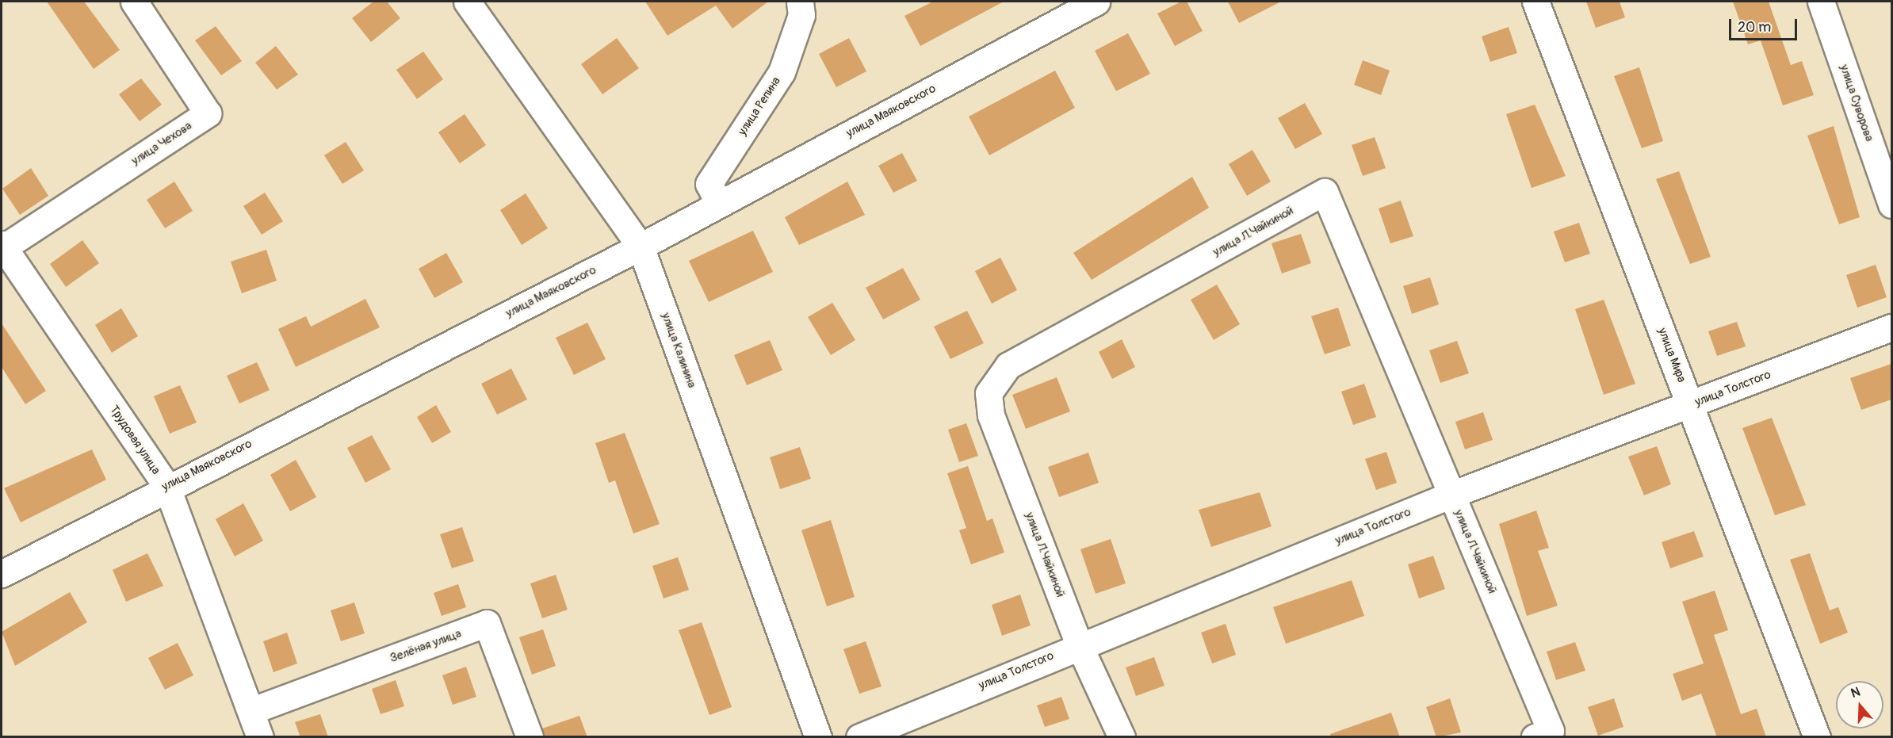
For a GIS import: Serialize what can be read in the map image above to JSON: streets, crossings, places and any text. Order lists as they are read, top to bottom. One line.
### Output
{"streets":{"street":["улица Суворова","улица Репина","улица Маяковского","улица Чехова","улица Л.Чайкиной","улица Калинина","улица Мира","улица Толстого","Трудовая улица","Зелёная улица"]},"crossings":[["улица Репина","улица Маяковского"],["улица Маяковского","улица Калинина"],["улица Маяковского","Трудовая улица"],["улица Чехова","Трудовая улица"],["улица Л.Чайкиной","улица Толстого"],["улица Мира","улица Толстого"],["Трудовая улица","Зелёная улица"]],"scale_bar":"20 m","north":"top"}
